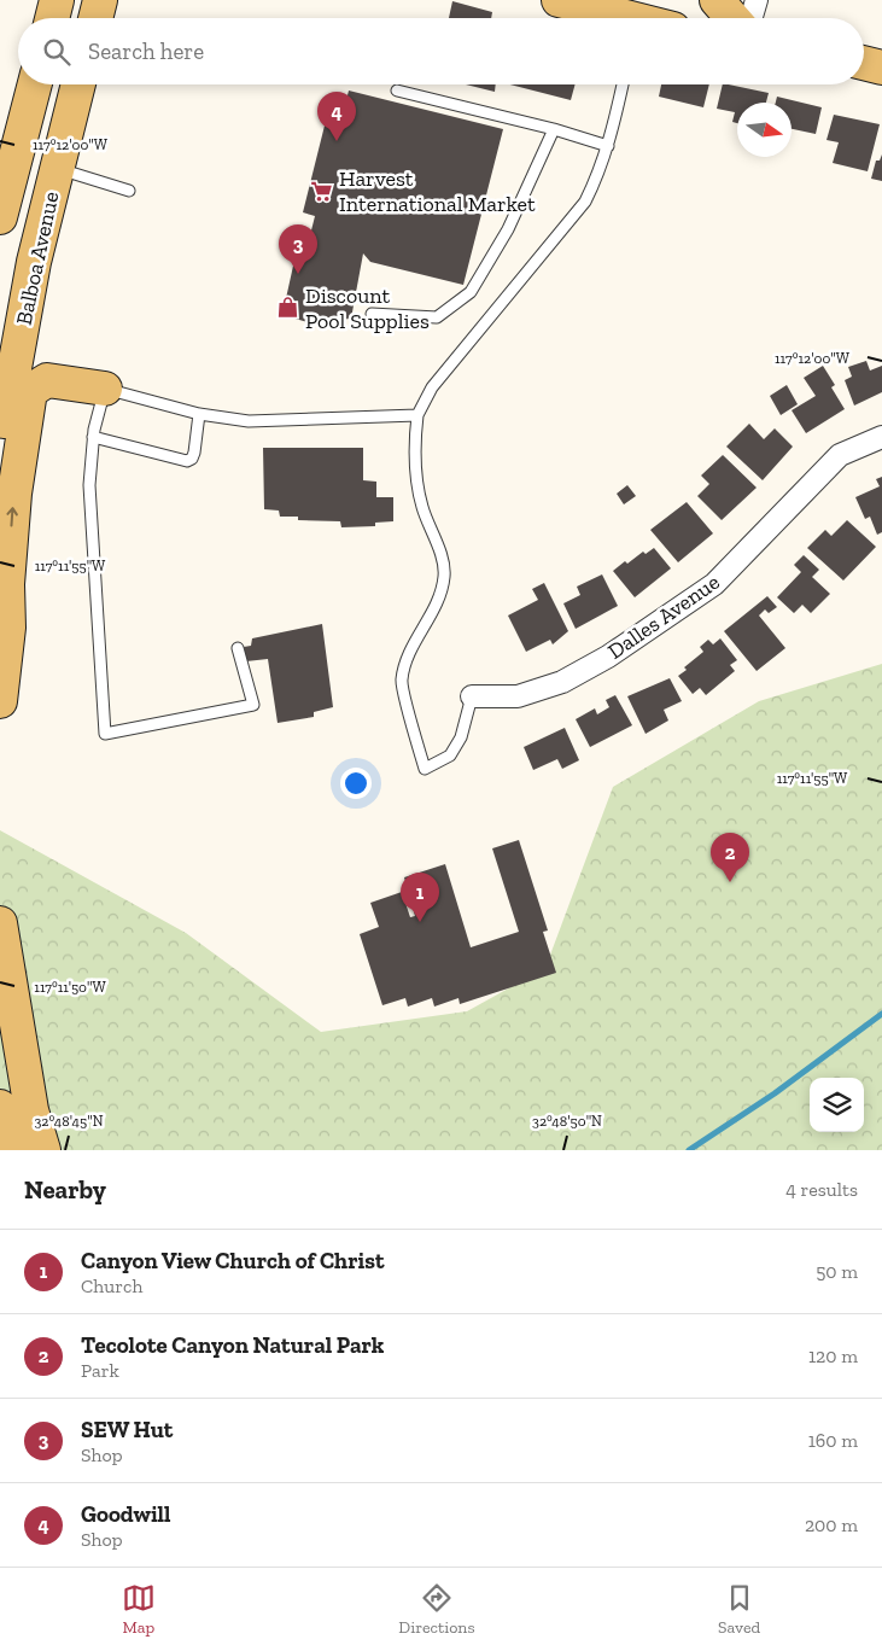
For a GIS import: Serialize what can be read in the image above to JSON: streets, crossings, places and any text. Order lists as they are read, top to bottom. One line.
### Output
{"streets":{"main road":["Balboa Avenue"],"street":["Dalles Avenue"]},"places":{"supermarket":["Harvest International Market"],"shop":["Discount Pool Supplies"]},"north":"right","page":{"search":"Search here","pins":["4","3","2","1"],"heading":["Nearby","4 results"],"list":[{"mark":"1","name":"Canyon View Church of Christ","note":"Church","value":"50 m"},{"mark":"2","name":"Tecolote Canyon Natural Park","note":"Park","value":"120 m"},{"mark":"3","name":"SEW Hut","note":"Shop","value":"160 m"},{"mark":"4","name":"Goodwill","note":"Shop","value":"200 m"}],"nav":["Map","Directions","Saved"]},"coordinates":["117°12'00\"W","117°11'55\"W","117°11'50\"W","32°48'45\"N","32°48'50\"N"]}
